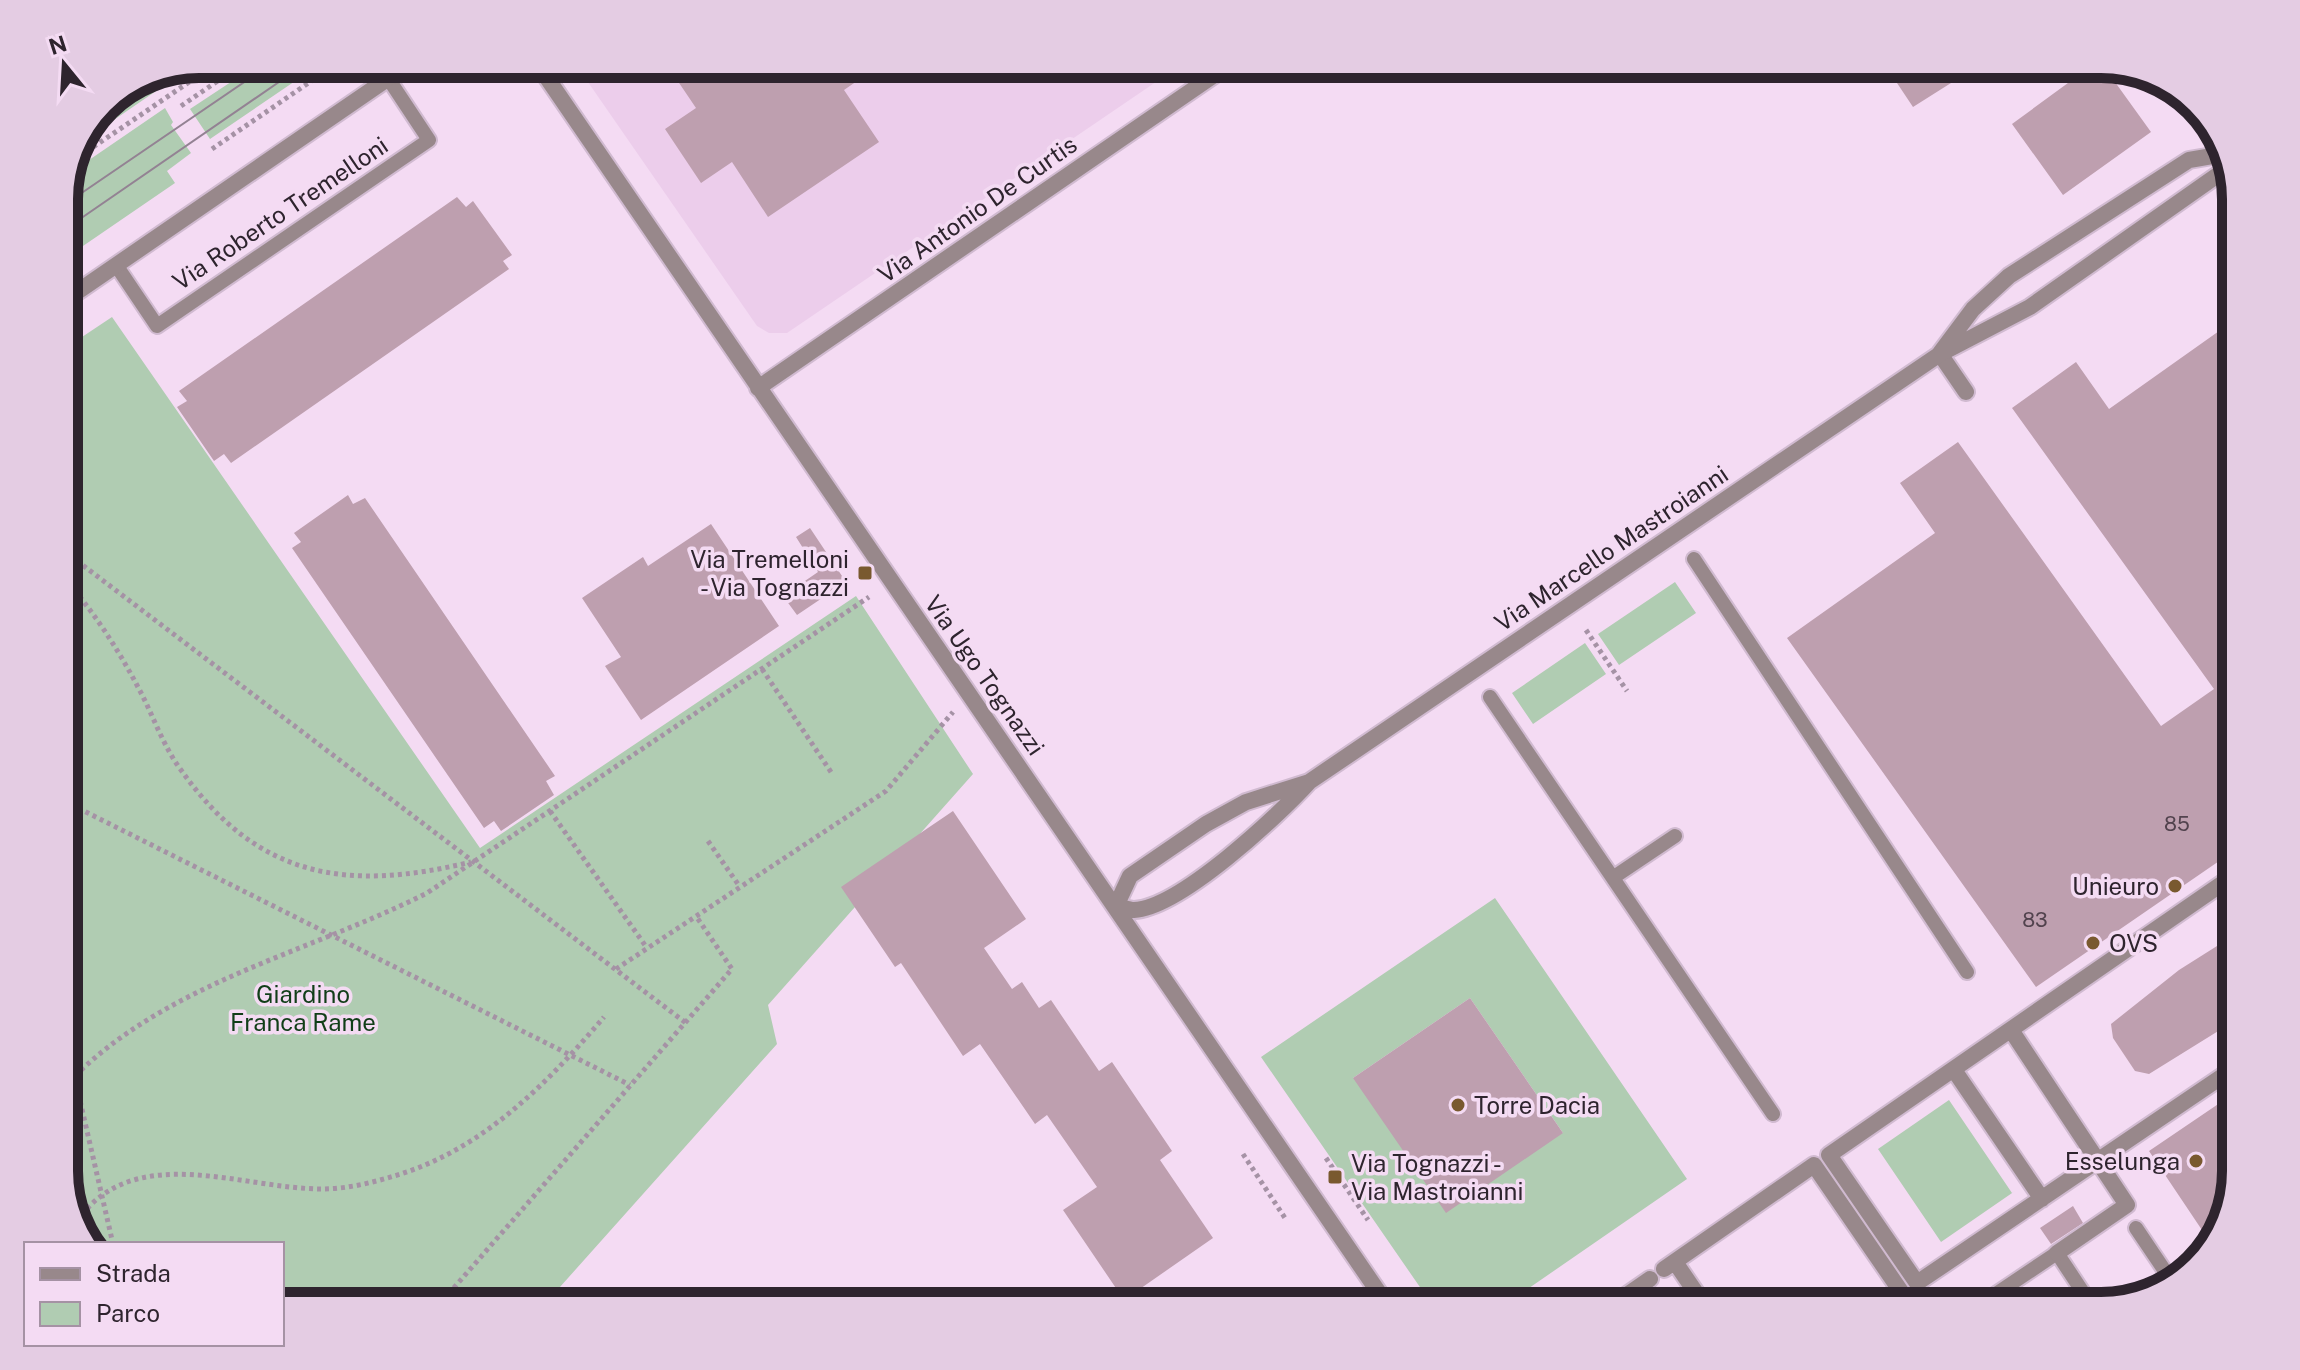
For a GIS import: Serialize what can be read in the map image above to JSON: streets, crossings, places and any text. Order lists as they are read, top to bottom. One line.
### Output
{"streets":{"street":["Via Antonio De Curtis","Via Roberto Tremelloni","Via Marcello Mastroianni","Via Ugo Tognazzi"]},"crossings":[["Via Antonio De Curtis","Via Ugo Tognazzi"],["Via Marcello Mastroianni","Via Ugo Tognazzi"]],"parks":["Giardino Franca Rame"],"places":{"transit":["Via Tremelloni - Via Tognazzi","Via Tognazzi - Via Mastroianni"],"other":["Unieuro","OVS","Torre Dacia","Esselunga"]},"house_numbers":["85","83"],"legend":["Strada","Parco"],"north":"top"}
